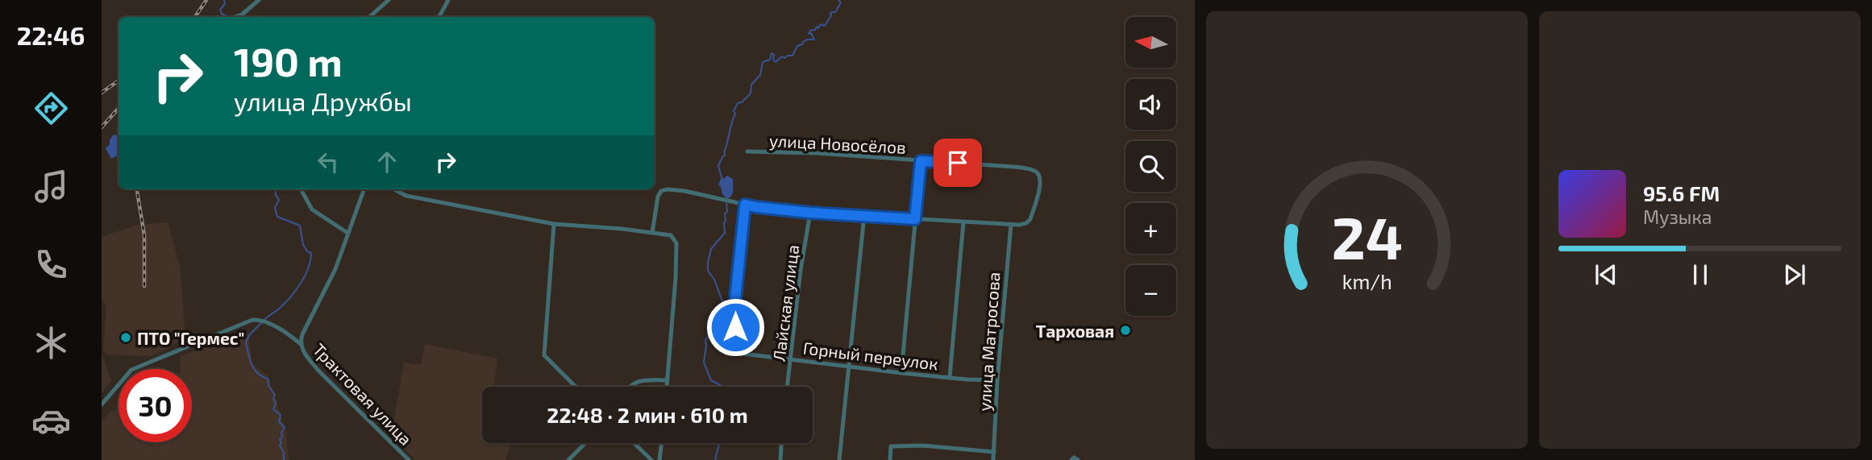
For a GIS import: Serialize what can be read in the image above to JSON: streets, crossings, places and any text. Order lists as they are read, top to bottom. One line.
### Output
{"streets":{"street":["улица Новосёлов","Лайская улица","улица Матросова","Горный переулок","Трактовая улица"]},"crossings":[["улица Новосёлов","улица Матросова"],["Лайская улица","Горный переулок"],["улица Матросова","Горный переулок"]],"places":["Тарховая","ПТО \"Гермес\""],"north":"left","page":{"tabs":"22:46","map_buttons":["+","−"],"turn":["190 m","улица Дружбы"],"song":["95.6 FM","Музыка"],"limit":"30","trip":"22:48 · 2 мин · 610 m","gauge":["24","km/h"]}}
